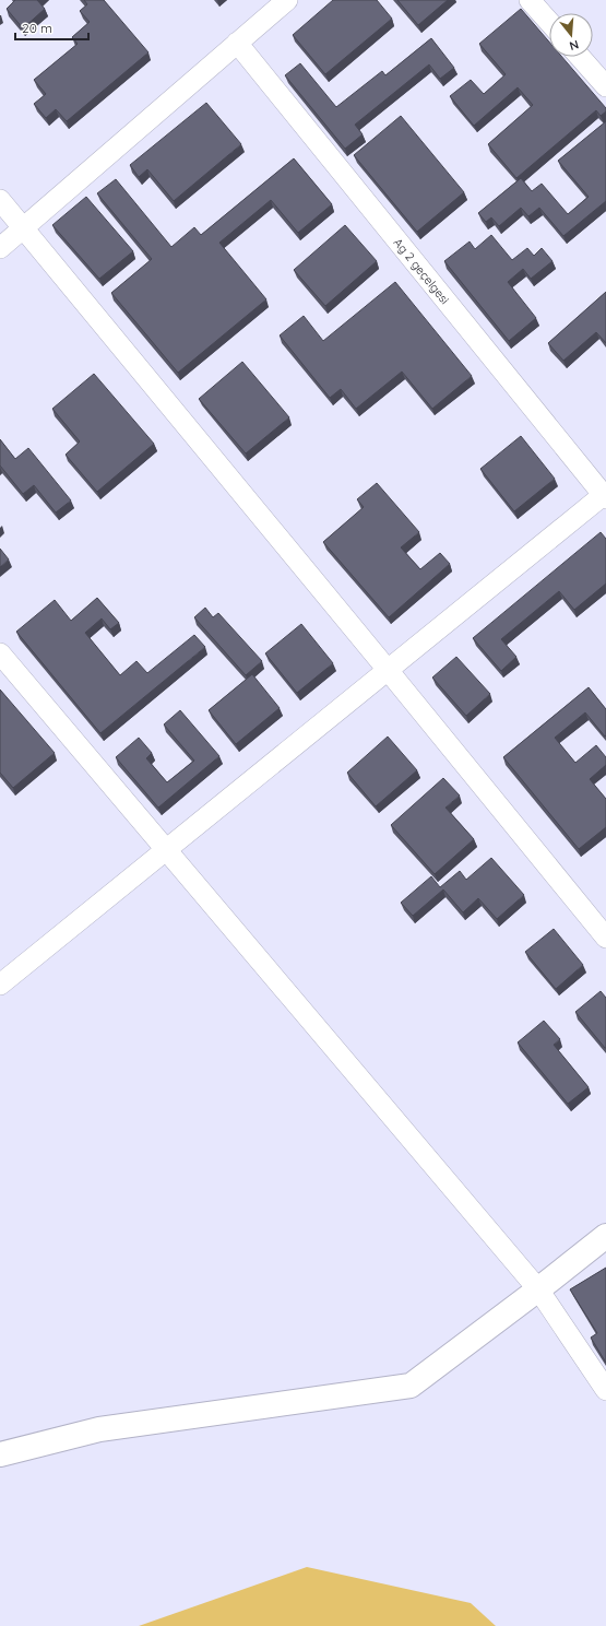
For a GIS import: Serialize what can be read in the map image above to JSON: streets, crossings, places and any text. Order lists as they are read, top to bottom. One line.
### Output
{"streets":{"street":["Ag 2 geçelgesi"]},"scale_bar":"20 m","north":"bottom"}
